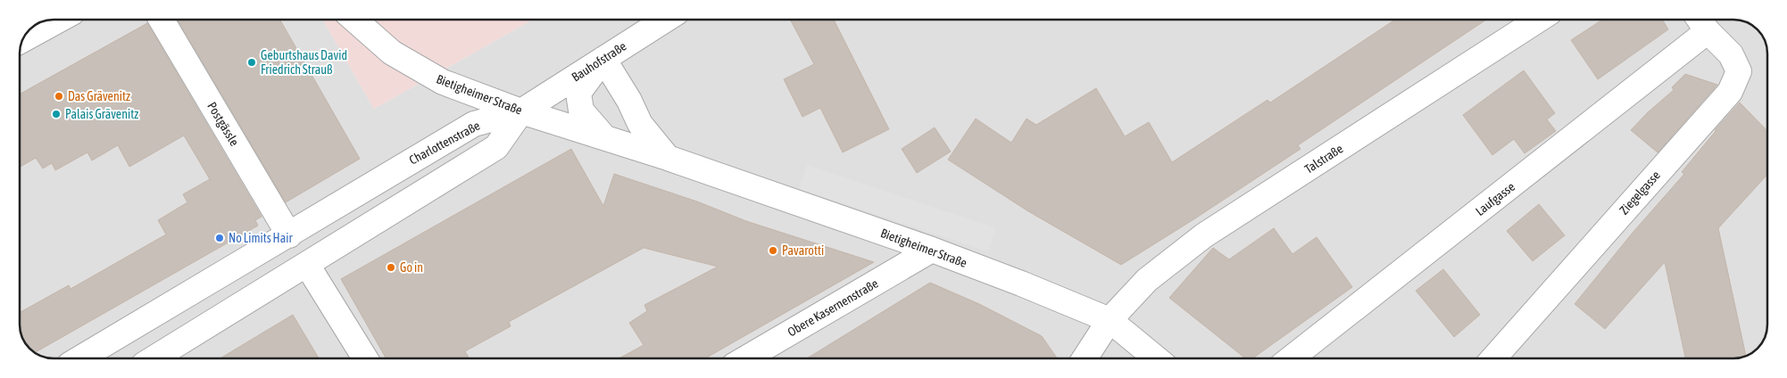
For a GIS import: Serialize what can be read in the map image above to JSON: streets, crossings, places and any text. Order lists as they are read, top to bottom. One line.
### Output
{"streets":{"street":["Bauhofstraße","Bietigheimer Straße","Postgässle","Charlottenstraße","Talstraße","Ziegelgasse","Laufgasse","Obere Kasernenstraße"]},"crossings":[["Bauhofstraße","Bietigheimer Straße"],["Bauhofstraße","Charlottenstraße"],["Bietigheimer Straße","Charlottenstraße"],["Bietigheimer Straße","Talstraße"],["Bietigheimer Straße","Obere Kasernenstraße"],["Postgässle","Charlottenstraße"],["Ziegelgasse","Laufgasse"]],"places":["Geburtshaus David Friedrich Strauß","Das Grävenitz","Palais Grävenitz","No Limits Hair","Pavarotti","Go in"]}
